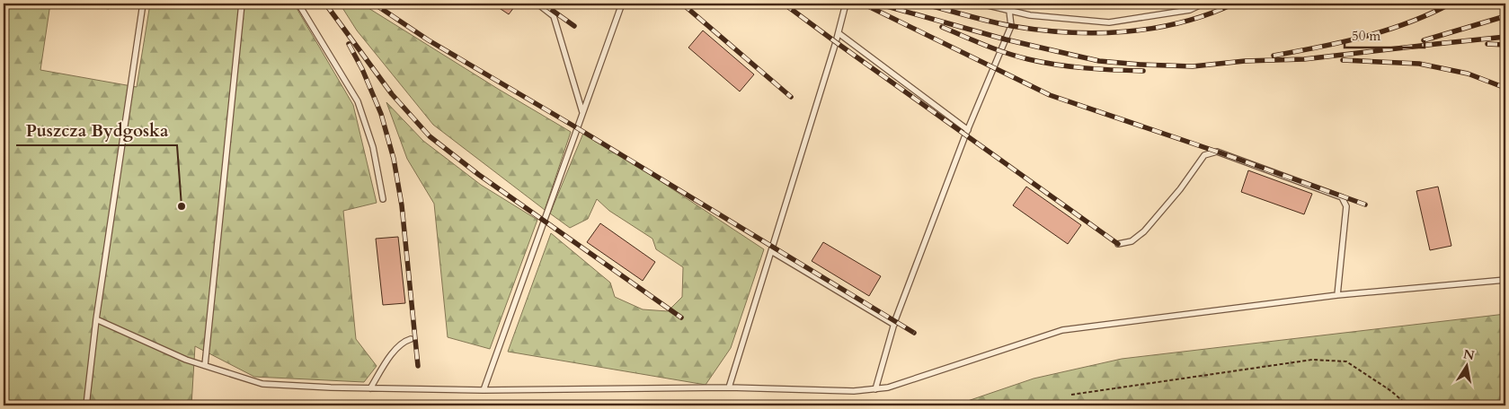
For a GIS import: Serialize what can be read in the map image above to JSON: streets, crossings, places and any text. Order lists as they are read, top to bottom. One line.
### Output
{"places":["Puszcza Bydgoska"],"scale_bar":"50 m","north":"top"}
